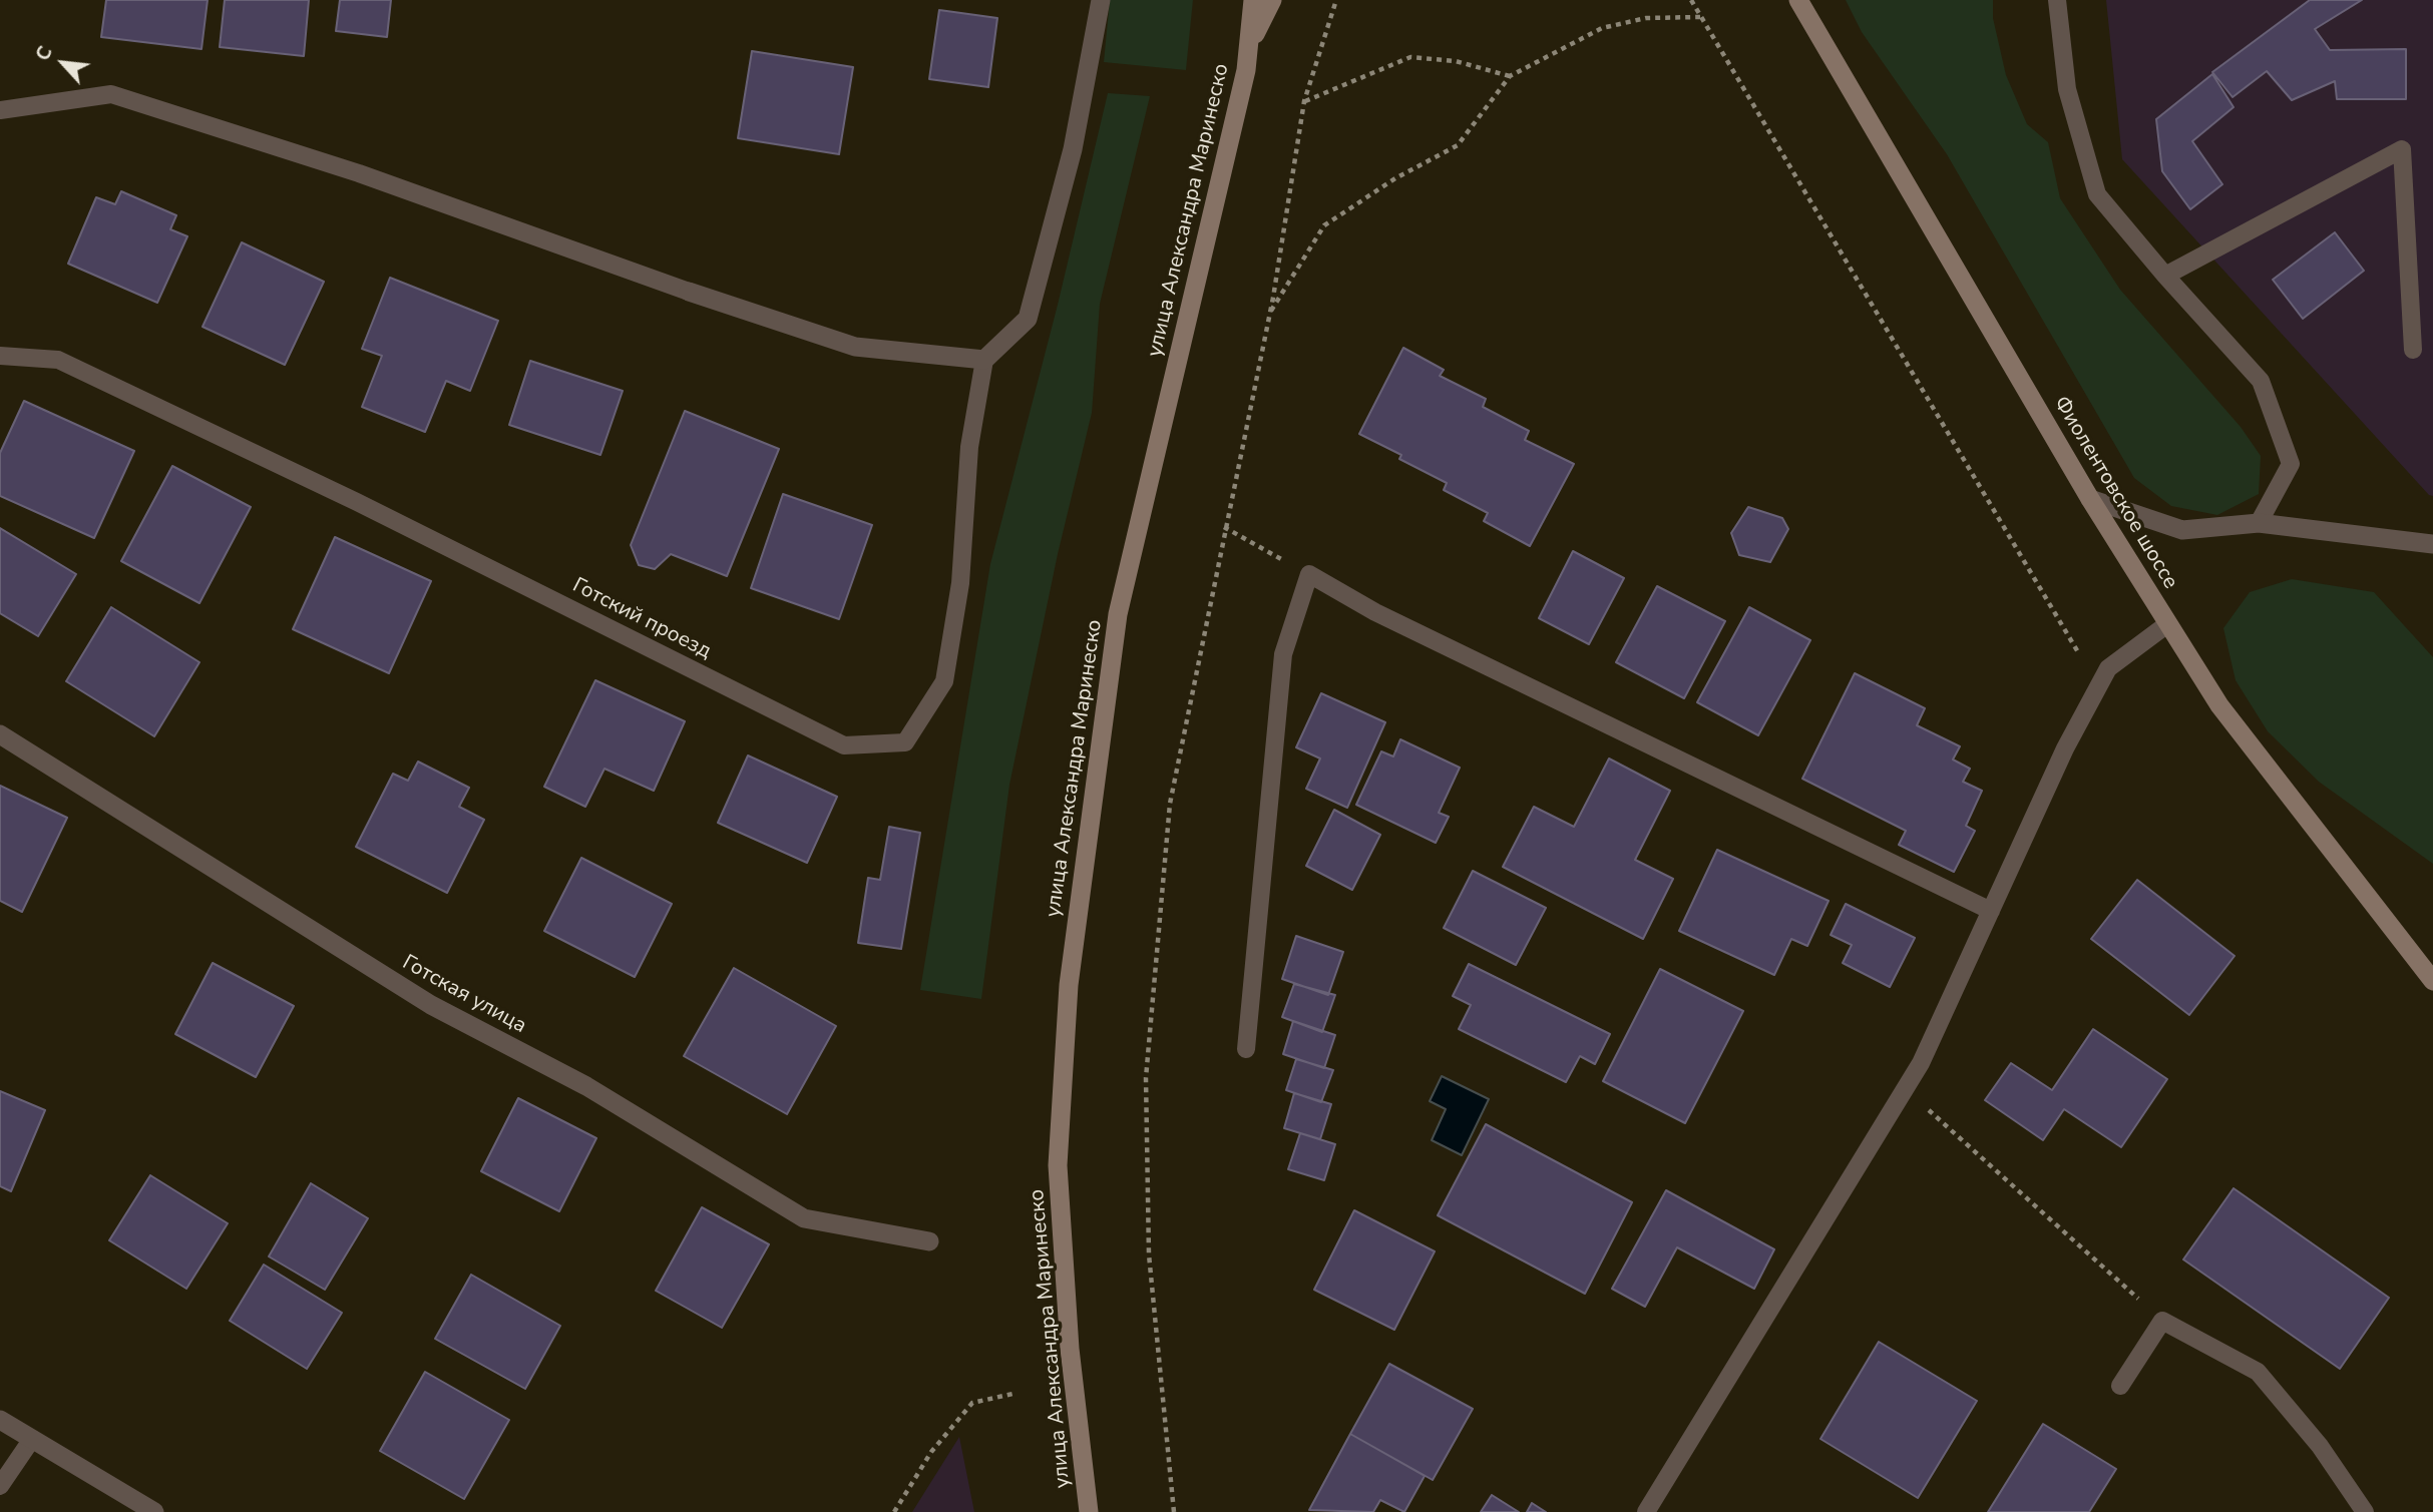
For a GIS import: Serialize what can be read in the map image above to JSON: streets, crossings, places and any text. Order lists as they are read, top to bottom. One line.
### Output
{"streets":{"main road":["улица Александра Маринеско","Фиолентовское шоссе"],"street":["Готская улица"],"lane":["Готский проезд"]},"north":"top left"}
